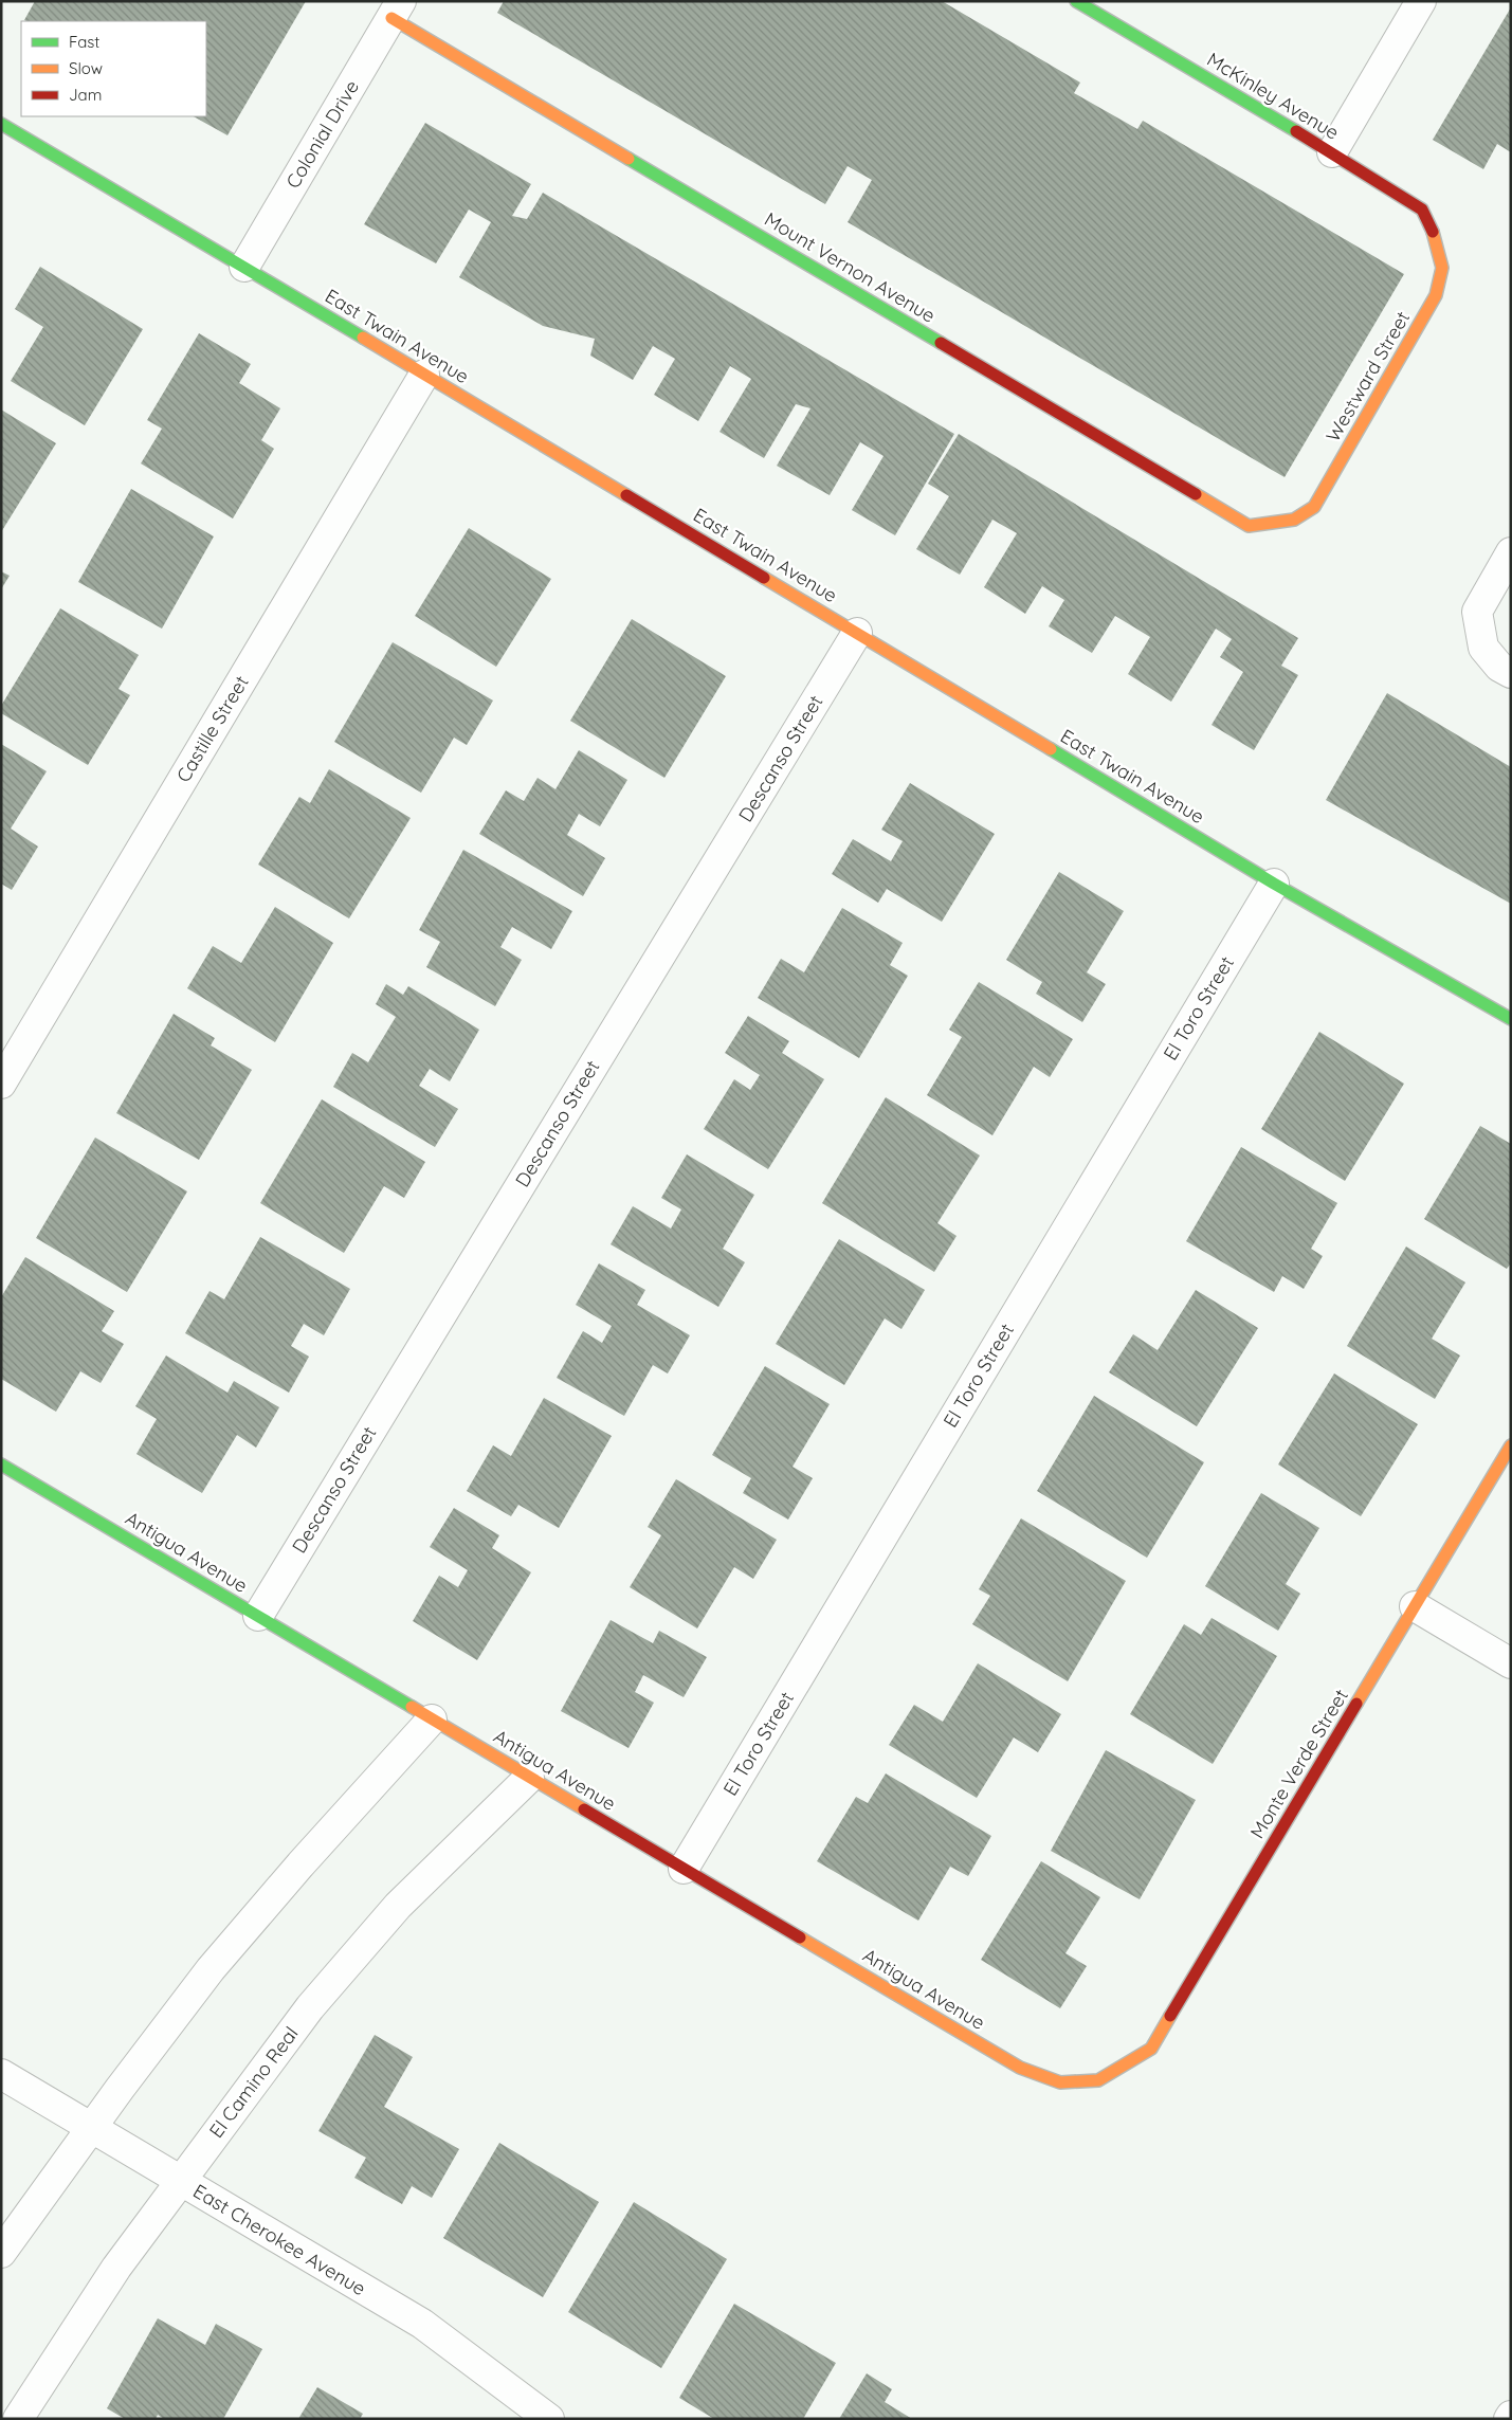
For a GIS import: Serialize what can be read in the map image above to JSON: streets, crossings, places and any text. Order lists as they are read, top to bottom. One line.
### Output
{"streets":{"street":["McKinley Avenue","Colonial Drive","Mount Vernon Avenue","East Twain Avenue","Westward Street","Castille Street","Descanso Street","El Toro Street","Antigua Avenue","Monte Verde Street","El Camino Real","East Cherokee Avenue"]},"crossings":[["McKinley Avenue","Westward Street"],["Colonial Drive","Mount Vernon Avenue"],["Colonial Drive","East Twain Avenue"],["Mount Vernon Avenue","Westward Street"],["East Twain Avenue","Castille Street"],["East Twain Avenue","Descanso Street"],["East Twain Avenue","El Toro Street"],["Descanso Street","Antigua Avenue"],["El Toro Street","Antigua Avenue"],["Antigua Avenue","Monte Verde Street"],["Antigua Avenue","El Camino Real"],["El Camino Real","East Cherokee Avenue"]],"legend":["Fast","Slow","Jam"]}
